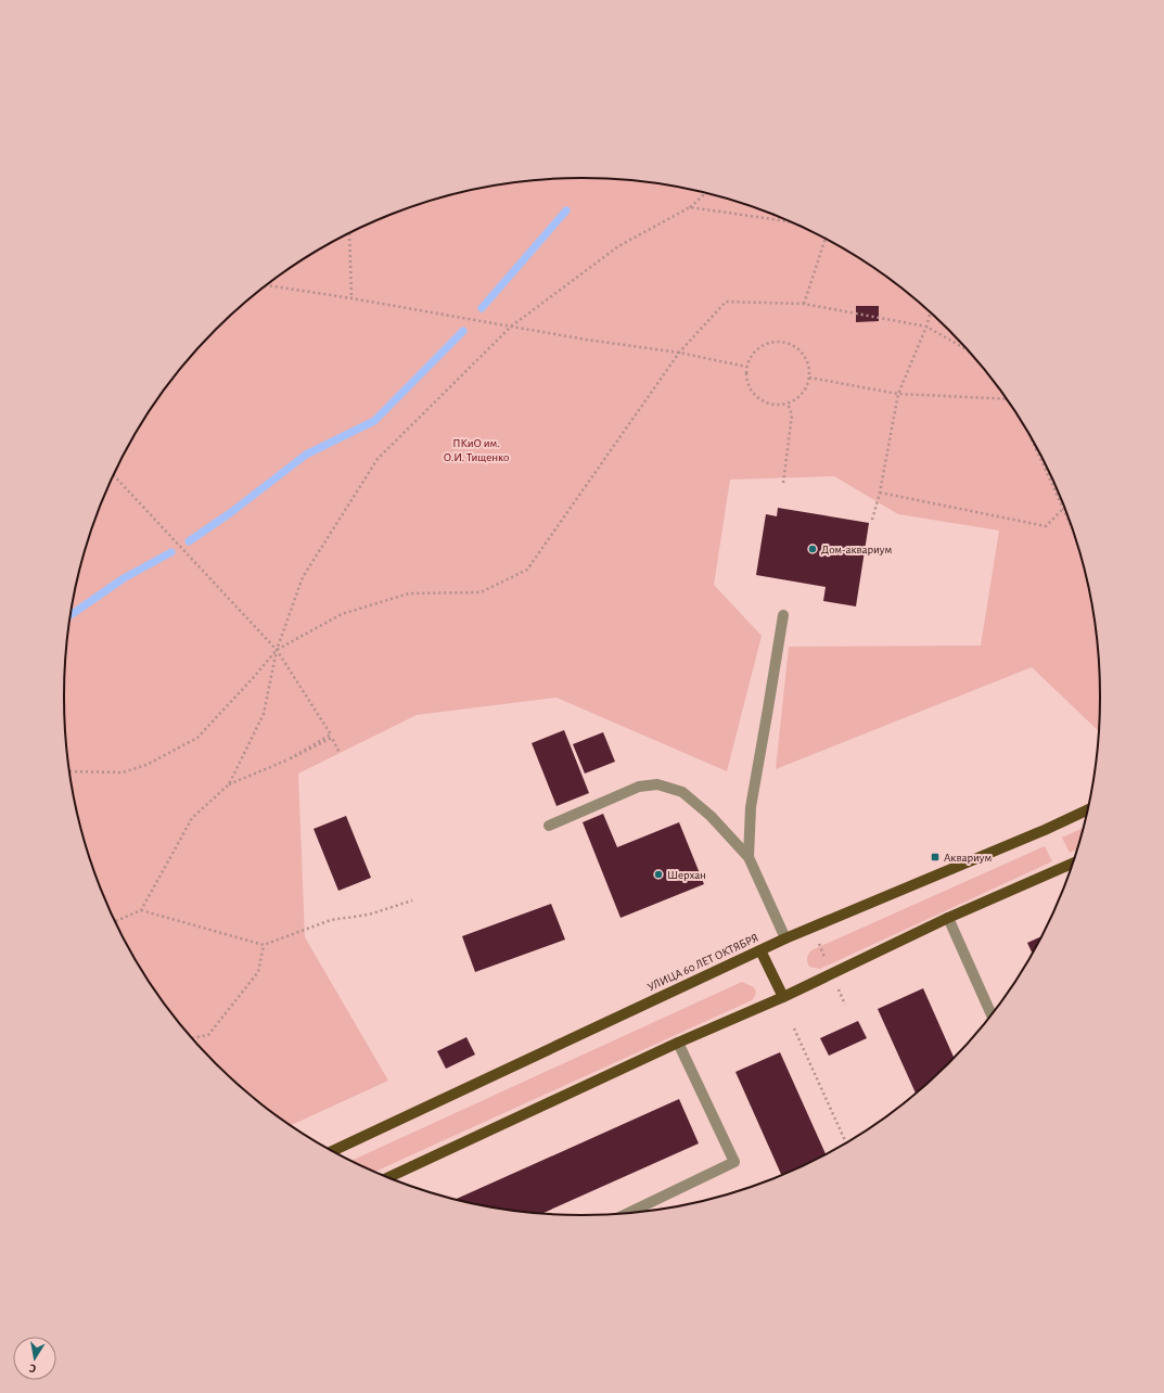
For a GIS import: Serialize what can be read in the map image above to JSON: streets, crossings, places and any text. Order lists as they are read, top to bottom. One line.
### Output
{"streets":{"main road":["УЛИЦА 60 ЛЕТ ОКТЯБРЯ"]},"parks":["ПКиО им. О.И. Тищенко"],"places":{"other":["Дом-аквариум","Шерхан"],"transit":["Аквариум"]},"north":"bottom"}
